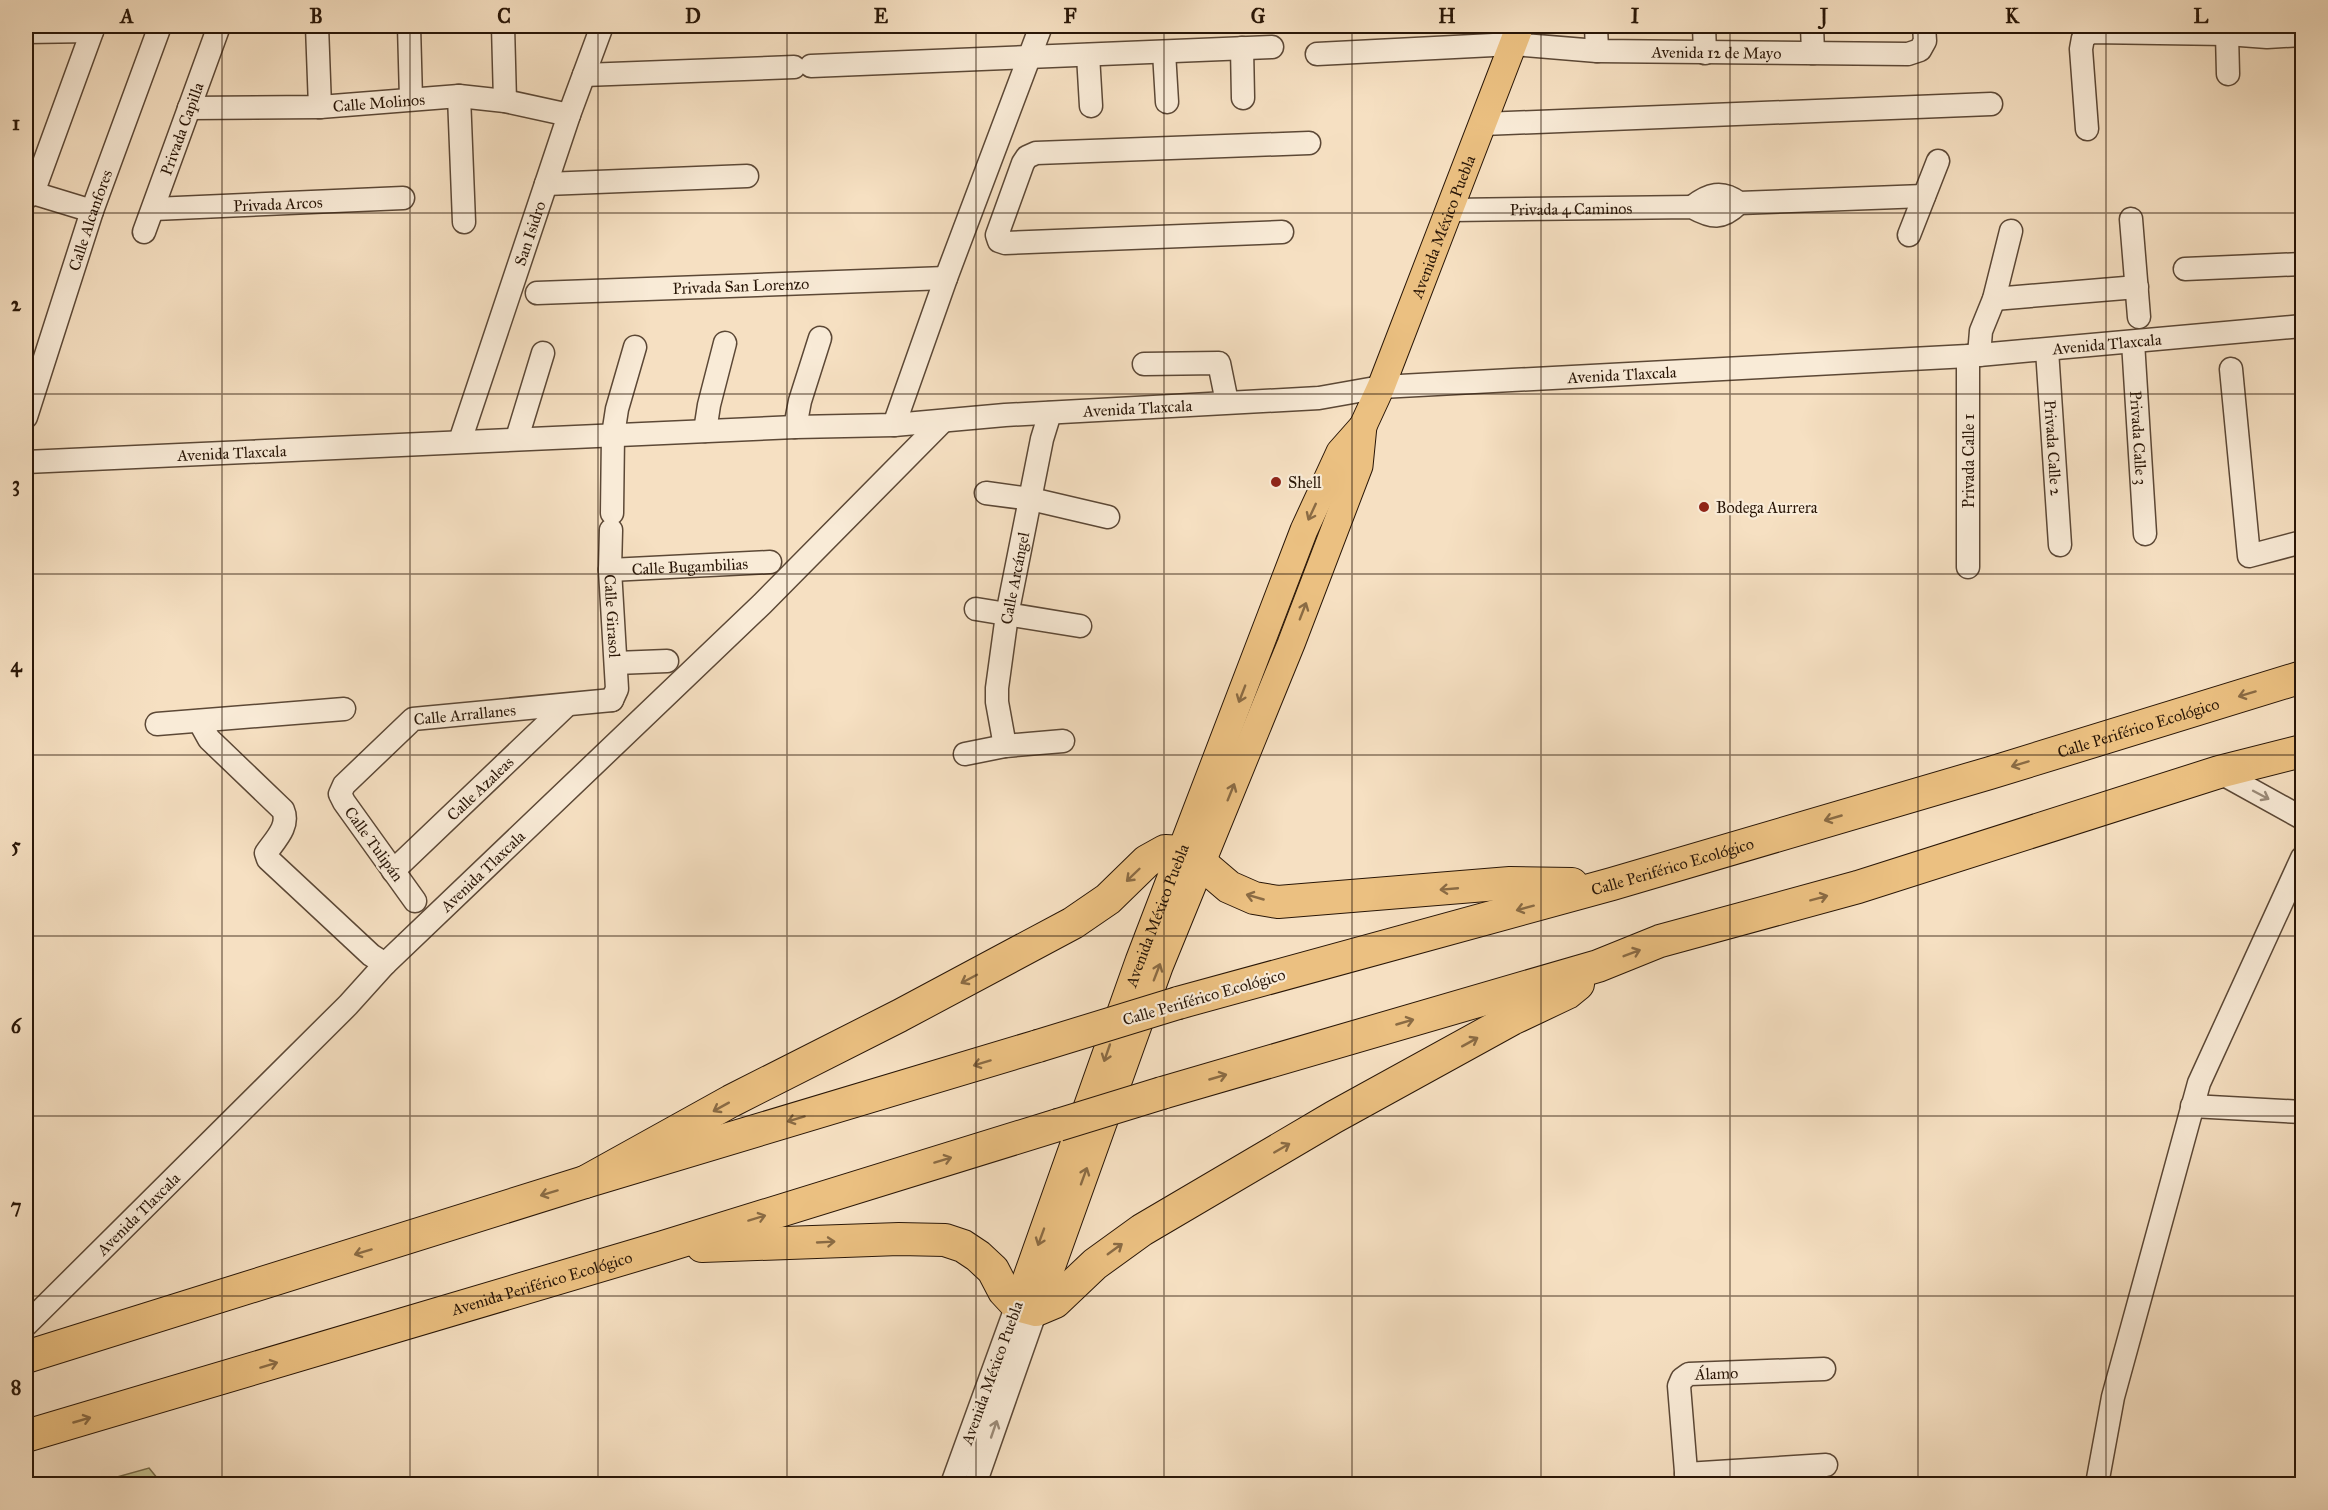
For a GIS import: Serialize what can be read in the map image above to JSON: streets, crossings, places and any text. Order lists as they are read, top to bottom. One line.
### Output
{"streets":{"highway":["Calle Periférico Ecológico","Avenida Periférico Ecológico"],"main road":["Avenida México Puebla"],"street":["Avenida 12 de Mayo","Calle Molinos","Privada Capilla","Privada Arcos","Privada 4 Caminos","Calle Alcanfores","San Isidro","Privada San Lorenzo","Avenida Tlaxcala","Privada Calle 3","Privada Calle 2","Privada Calle 1","Calle Bugambilias","Calle Arcángel","Calle Girasol","Calle Arrallanes","Calle Azaleas","Calle Tulipán","Álamo"]},"crossings":[["Avenida 12 de Mayo","Avenida México Puebla"],["Calle Molinos","Privada Capilla"],["Calle Molinos","San Isidro"],["Privada Capilla","Privada Arcos"],["Privada 4 Caminos","Avenida México Puebla"],["Avenida México Puebla","Avenida Tlaxcala"],["San Isidro","Avenida Tlaxcala"],["Avenida Tlaxcala","Privada Calle 3"],["Avenida Tlaxcala","Privada Calle 2"],["Avenida Tlaxcala","Privada Calle 1"],["Avenida Tlaxcala","Calle Arcángel"],["Avenida Tlaxcala","Calle Girasol"],["Calle Bugambilias","Calle Girasol"],["Calle Girasol","Calle Arrallanes"],["Calle Arrallanes","Calle Azaleas"],["Calle Arrallanes","Calle Tulipán"],["Calle Azaleas","Calle Tulipán"]],"places":["Shell","Bodega Aurrera"],"grid":{"columns":["A","B","C","D","E","F","G","H","I","J","K","L"],"rows":["1","2","3","4","5","6","7","8"]}}
